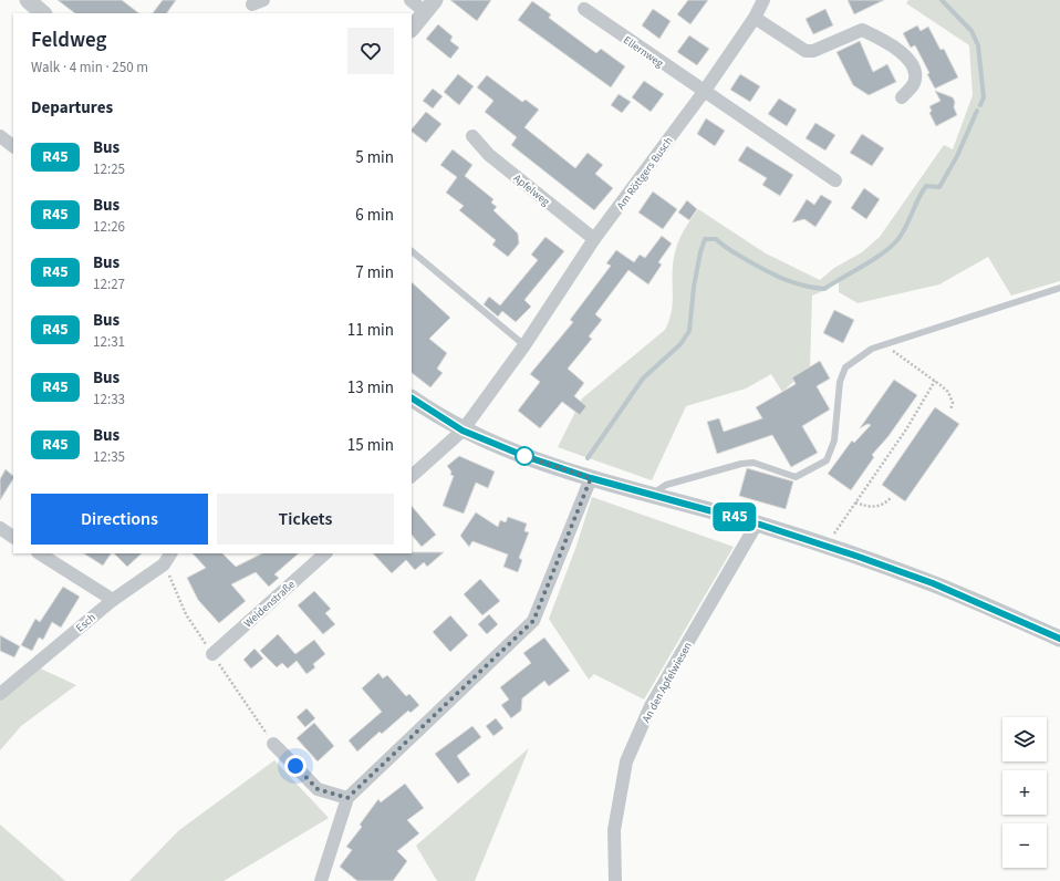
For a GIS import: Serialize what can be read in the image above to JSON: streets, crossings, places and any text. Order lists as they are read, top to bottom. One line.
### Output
{"streets":{"street":["Ellernweg","Am Röttgers Busch","Apfelweg","Weidenstraße","Esch","An den Apfelwiesen"]},"crossings":[["Ellernweg","Am Röttgers Busch"],["Am Röttgers Busch","Apfelweg"]],"lines":["bus line R45"],"page":{"on_map":"R45","heading":[["Feldweg","Walk · 4 min · 250 m"],"Departures"],"list":[{"mark":"R45","name":"Bus","note":"12:25","value":"5 min"},{"mark":"R45","name":"Bus","note":"12:26","value":"6 min"},{"mark":"R45","name":"Bus","note":"12:27","value":"7 min"},{"mark":"R45","name":"Bus","note":"12:31","value":"11 min"},{"mark":"R45","name":"Bus","note":"12:33","value":"13 min"},{"mark":"R45","name":"Bus","note":"12:35","value":"15 min"}],"buttons":["Directions","Tickets"],"map_buttons":["+","−"]}}
